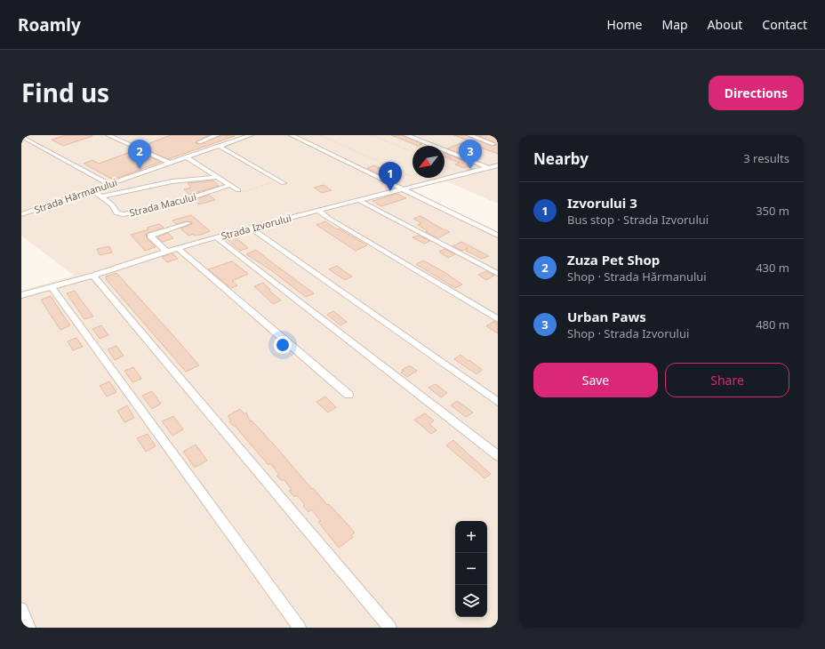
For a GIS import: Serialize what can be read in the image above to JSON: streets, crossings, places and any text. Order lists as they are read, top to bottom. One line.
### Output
{"streets":{"street":["Strada Hărmanului","Strada Macului","Strada Izvorului"]},"crossings":[["Strada Hărmanului","Strada Macului"]],"north":"bottom left","page":{"header":"Roamly","nav":["Home","Map","About","Contact"],"title":"Find us","buttons":["Directions",["Save","Share"]],"heading":["Nearby","3 results"],"pins":["2","3","1"],"list":[{"mark":"1","name":"Izvorului 3","note":"Bus stop · Strada Izvorului","value":"350 m"},{"mark":"2","name":"Zuza Pet Shop","note":"Shop · Strada Hărmanului","value":"430 m"},{"mark":"3","name":"Urban Paws","note":"Shop · Strada Izvorului","value":"480 m"}],"map_buttons":["+","−"]}}
